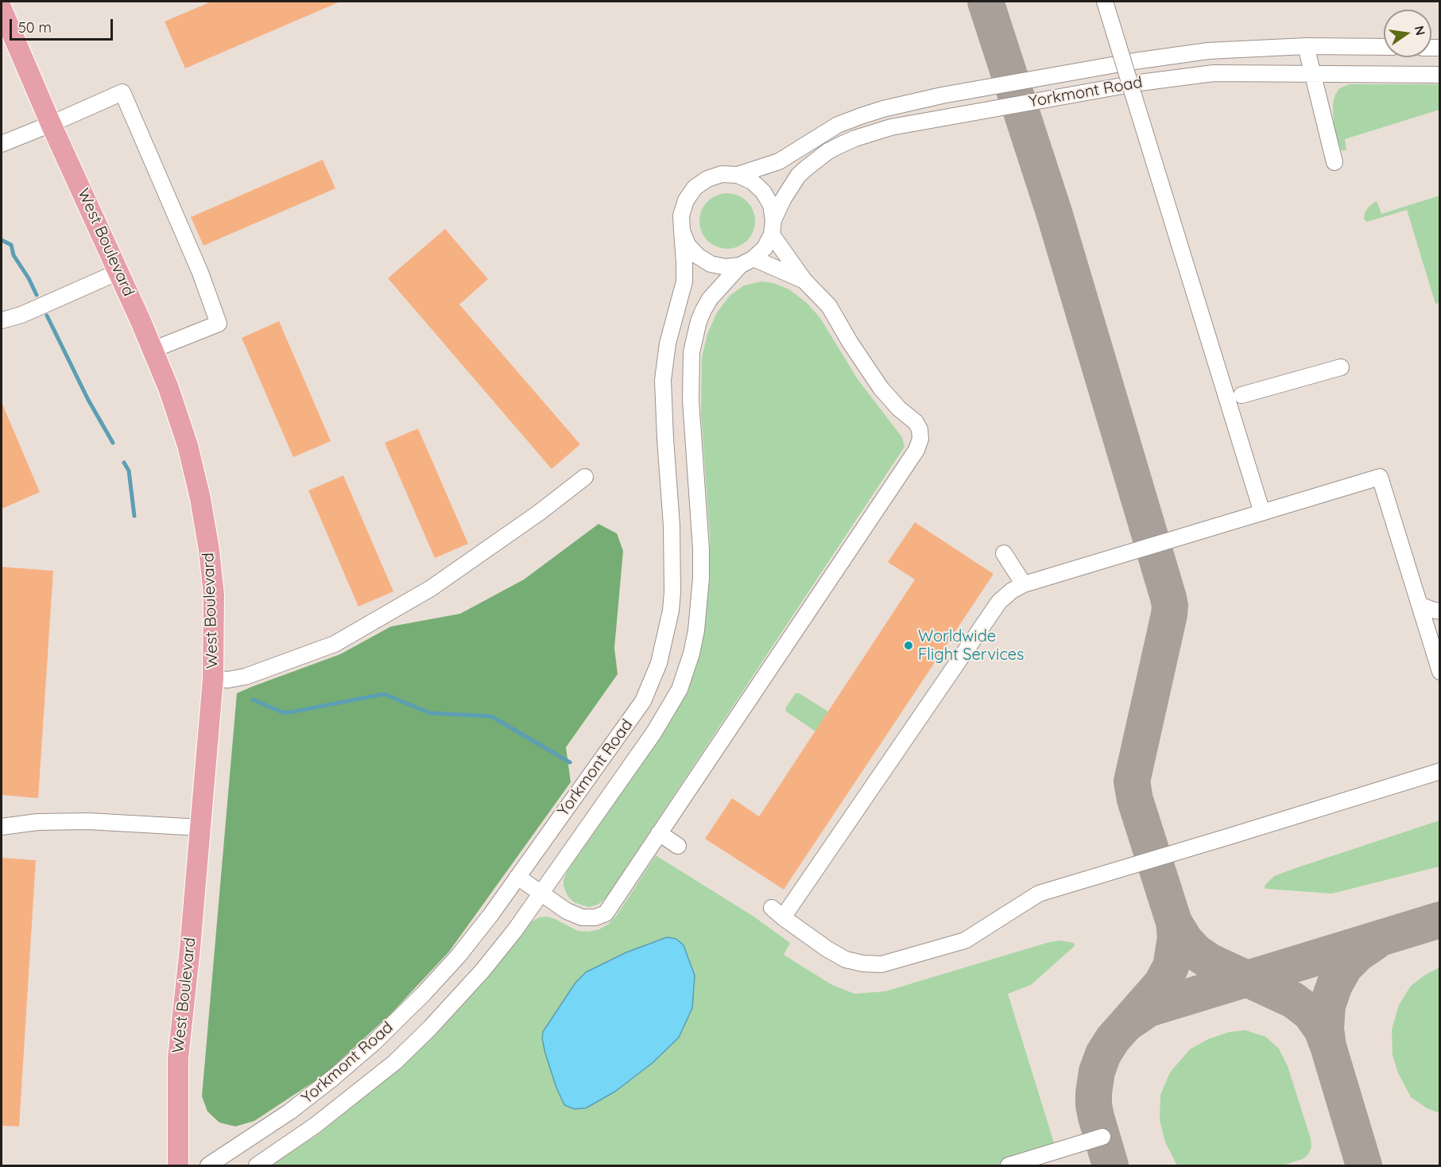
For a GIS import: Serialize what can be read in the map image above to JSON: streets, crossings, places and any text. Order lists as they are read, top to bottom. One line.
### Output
{"streets":{"main road":["West Boulevard"],"street":["Yorkmont Road"]},"places":["Worldwide Flight Services"],"scale_bar":"50 m","north":"right"}
